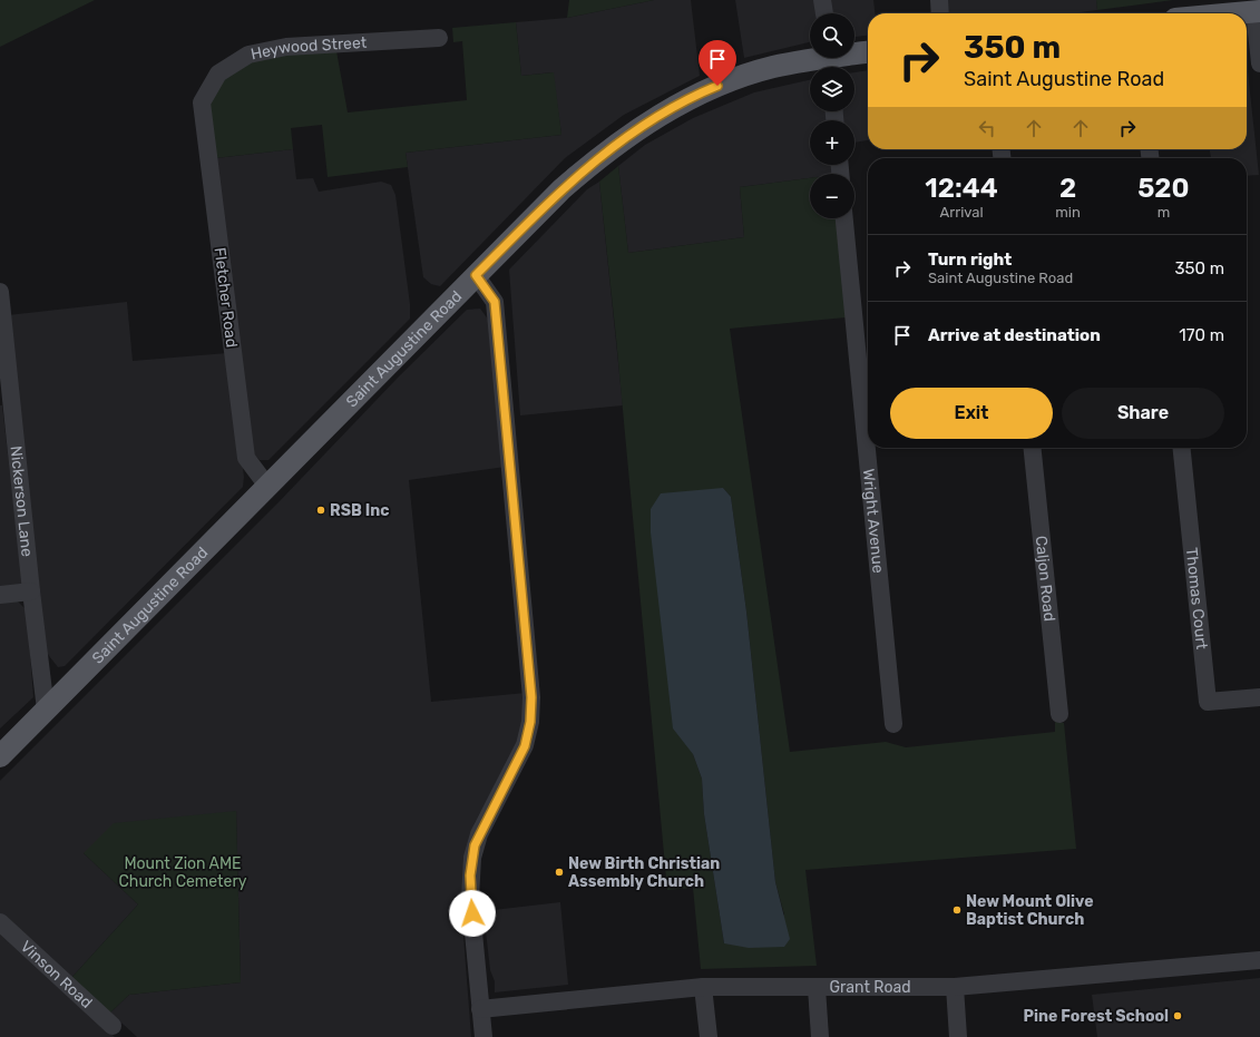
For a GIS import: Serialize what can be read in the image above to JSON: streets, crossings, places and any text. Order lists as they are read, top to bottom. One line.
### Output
{"streets":{"main road":["Saint Augustine Road"],"street":["Heywood Street","Fletcher Road","Nickerson Lane","Wright Avenue","Caljon Road","Thomas Court","Vinson Road","Grant Road"]},"crossings":[["Heywood Street","Fletcher Road"],["Fletcher Road","Saint Augustine Road"],["Saint Augustine Road","Nickerson Lane"]],"parks":["Mount Zion AME Church Cemetery"],"places":["RSB Inc","New Birth Christian Assembly Church","New Mount Olive Baptist Church","Pine Forest School"],"page":{"map_buttons":["+","−"],"turn":["350 m","Saint Augustine Road"],"eta":["12:44","Arrival","2","min","520","m"],"list":[{"name":"Turn right","note":"Saint Augustine Road","value":"350 m"},{"name":"Arrive at destination","value":"170 m"}],"buttons":["Exit","Share"]}}
